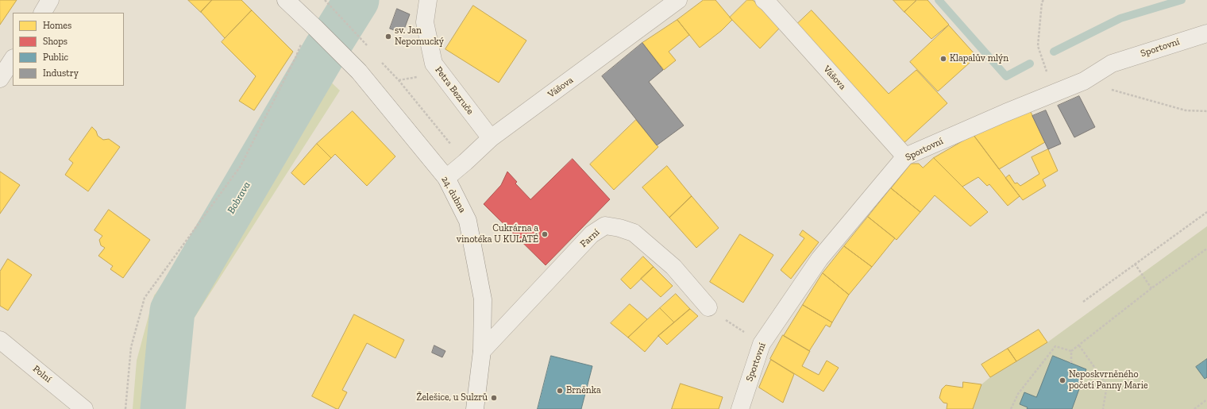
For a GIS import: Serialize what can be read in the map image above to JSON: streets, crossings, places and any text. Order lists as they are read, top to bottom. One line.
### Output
{"streets":{"street":["Sportovní","Vášova","Petra Bezruče","24. dubna","Farní","Polní"]},"crossings":[["Sportovní","Vášova"],["Vášova","Petra Bezruče"],["Vášova","24. dubna"],["24. dubna","Farní"]],"water":["Bobrava"],"places":["sv. Jan Nepomucký","Klapalův mlýn","Cukrárna a vinotéka U KULATÉ","Neposkvrněného početí Panny Marie","Brněnka","Želešice, u Sulzrů"],"legend":["Homes","Shops","Public","Industry"]}
